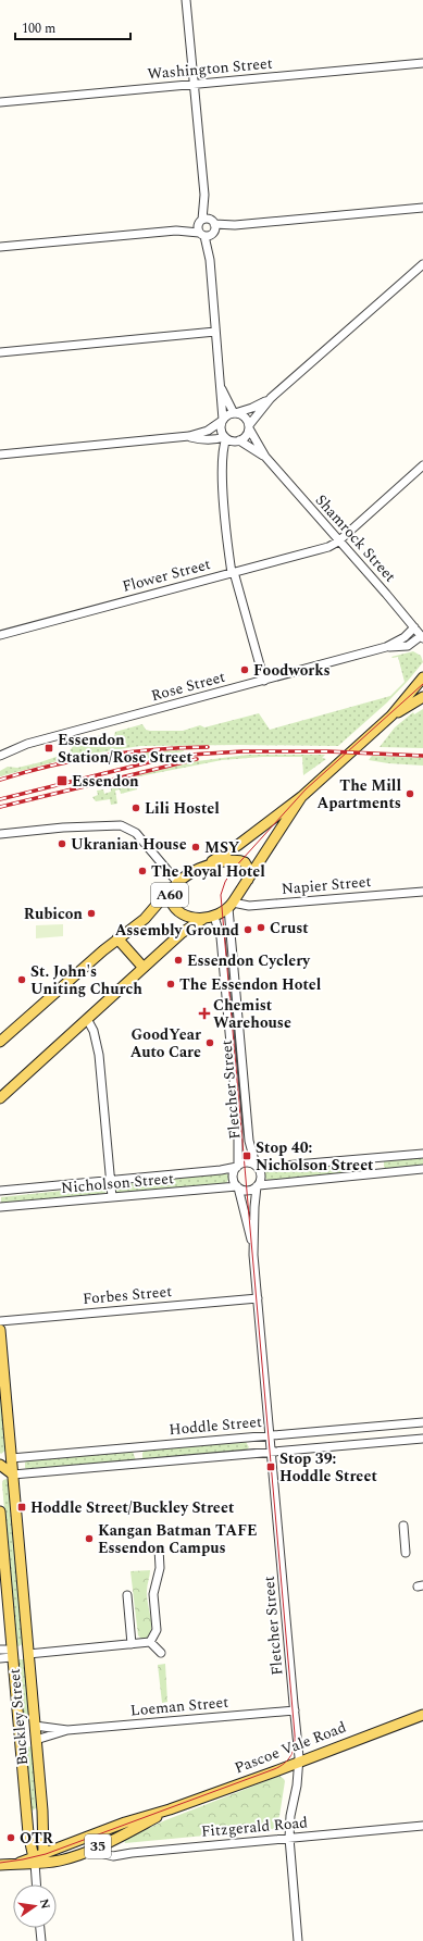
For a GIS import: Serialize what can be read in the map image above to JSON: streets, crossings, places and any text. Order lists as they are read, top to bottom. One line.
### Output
{"streets":{"main road":["A60","Buckley Street","Pascoe Vale Road","35"],"street":["Washington Street","Shamrock Street","Flower Street","Rose Street","Napier Street","Fletcher Street","Nicholson Street","Forbes Street","Hoddle Street","Loeman Street","Fitzgerald Road"]},"crossings":[["Shamrock Street","Flower Street"],["Shamrock Street","Rose Street"],["Napier Street","A60"],["Napier Street","Fletcher Street"],["A60","Fletcher Street"],["Fletcher Street","Nicholson Street"],["Fletcher Street","Forbes Street"],["Fletcher Street","Hoddle Street"],["Fletcher Street","Loeman Street"],["Fletcher Street","Pascoe Vale Road"],["Fletcher Street","Fitzgerald Road"],["Hoddle Street","Buckley Street"],["Loeman Street","Buckley Street"],["Buckley Street","Pascoe Vale Road"],["Pascoe Vale Road","Fitzgerald Road"]],"places":{"other":["Foodworks","The Mill Apartments","Lili Hostel","Ukranian House","MSY","The Royal Hotel","Rubicon","Crust","Assembly Ground","Essendon Cyclery","St. John's Uniting Church","The Essendon Hotel","GoodYear Auto Care","Kangan Batman TAFE Essendon Campus","OTR"],"transit":["Essendon Station/Rose Street","Essendon","Stop 40: Nicholson Street","Stop 39: Hoddle Street","Hoddle Street/Buckley Street"],"health":["Chemist Warehouse"]},"scale_bar":"100 m","north":"right"}
